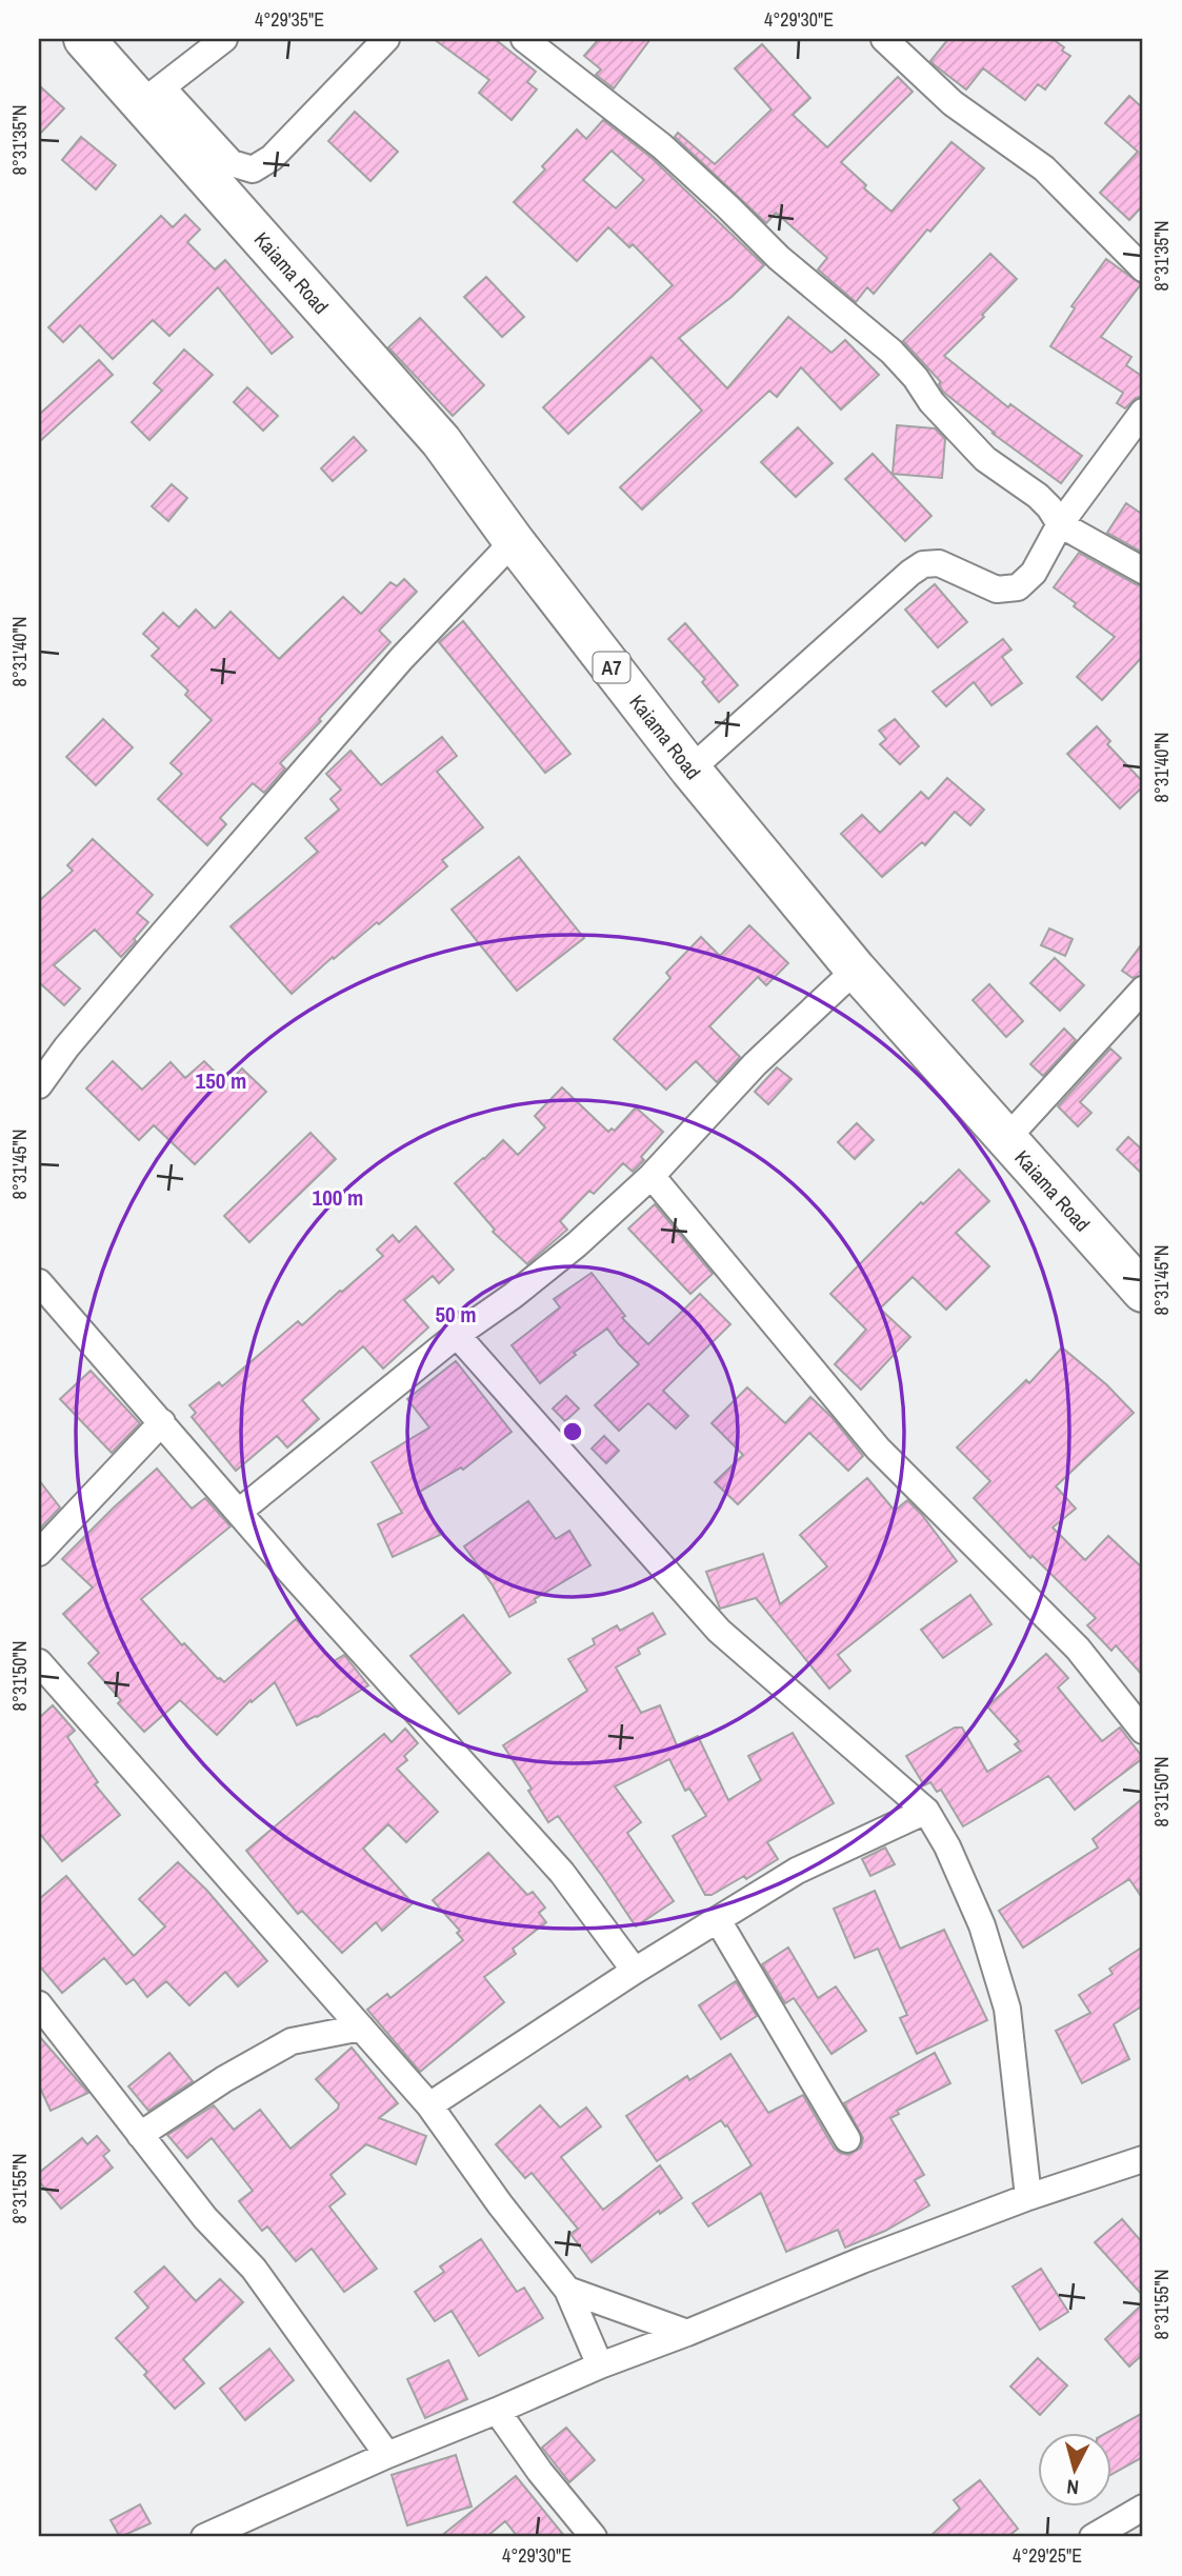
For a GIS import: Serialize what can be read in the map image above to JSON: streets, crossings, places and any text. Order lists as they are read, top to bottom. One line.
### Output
{"streets":{"highway":["Kaiama Road","A7"]},"north":"bottom","coordinates":["4°29'35\"E","4°29'30\"E","8°31'35\"N","8°31'40\"N","8°31'45\"N","8°31'50\"N","8°31'55\"N","4°29'25\"E"],"rings":["150 m","100 m","50 m"]}
